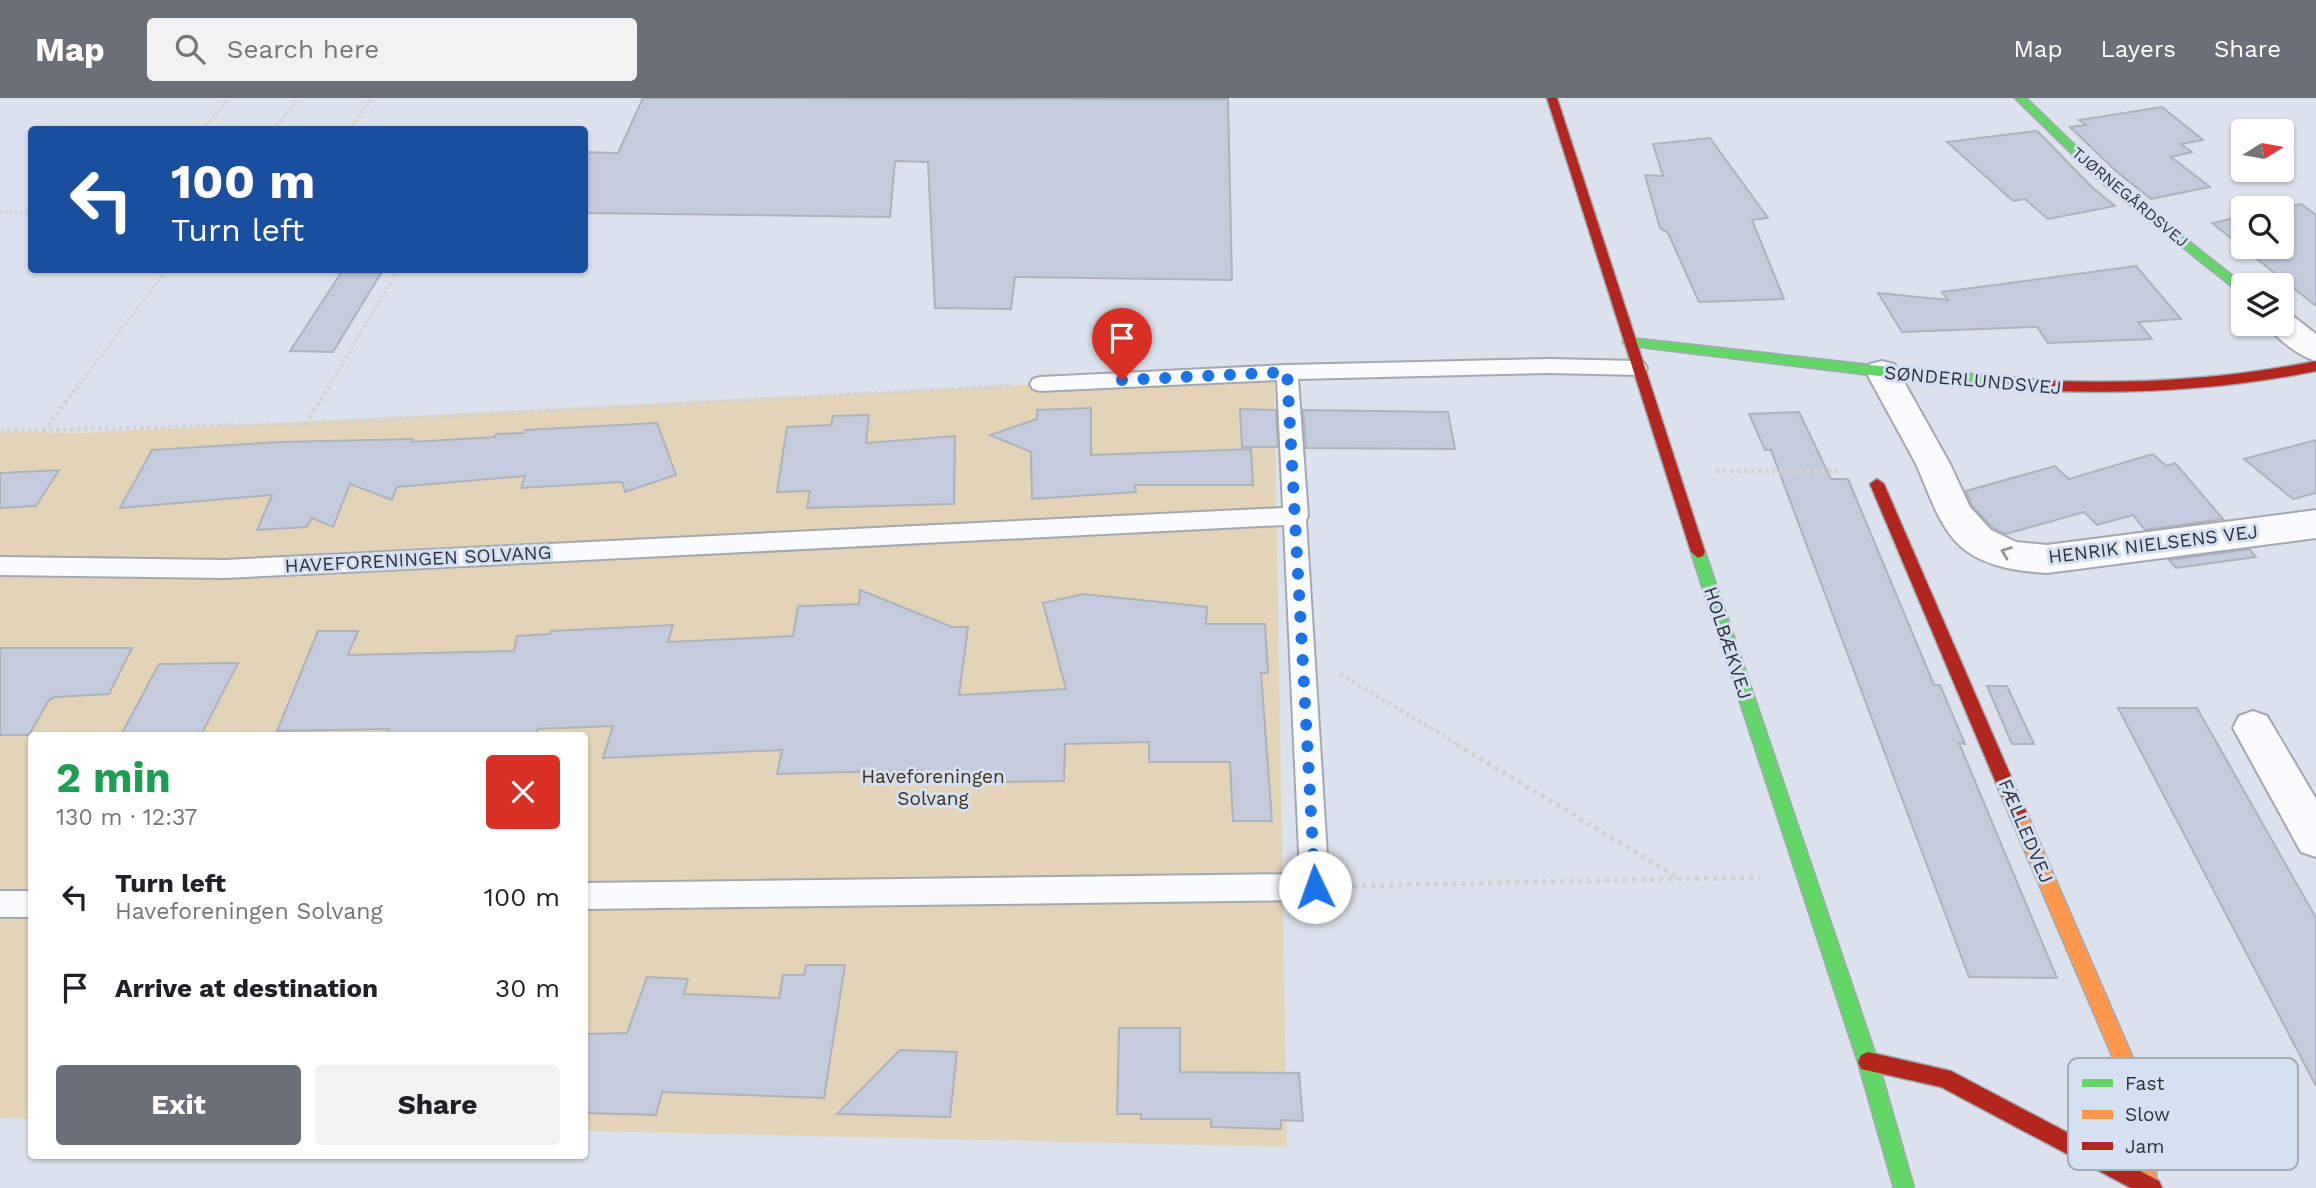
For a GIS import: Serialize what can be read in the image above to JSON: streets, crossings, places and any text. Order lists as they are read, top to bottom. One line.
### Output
{"streets":{"street":["TJØRNEGÅRDSVEJ","SØNDERLUNDSVEJ","HENRIK NIELSENS VEJ","HOLBÆKVEJ","FÆLLEDVEJ"],"lane":["HAVEFORENINGEN SOLVANG"]},"crossings":[["SØNDERLUNDSVEJ","HENRIK NIELSENS VEJ"],["SØNDERLUNDSVEJ","HOLBÆKVEJ"],["HOLBÆKVEJ","FÆLLEDVEJ"]],"one_way":["HENRIK NIELSENS VEJ"],"parks":["Haveforeningen Solvang"],"legend":["Fast","Slow","Jam"],"north":"right","page":{"header":"Map","search":"Search here","nav":["Map","Layers","Share"],"turn":["100 m","Turn left"],"heading":["2 min","130 m · 12:37"],"list":[{"name":"Turn left","note":"Haveforeningen Solvang","value":"100 m"},{"name":"Arrive at destination","value":"30 m"}],"buttons":["Exit","Share"]}}
